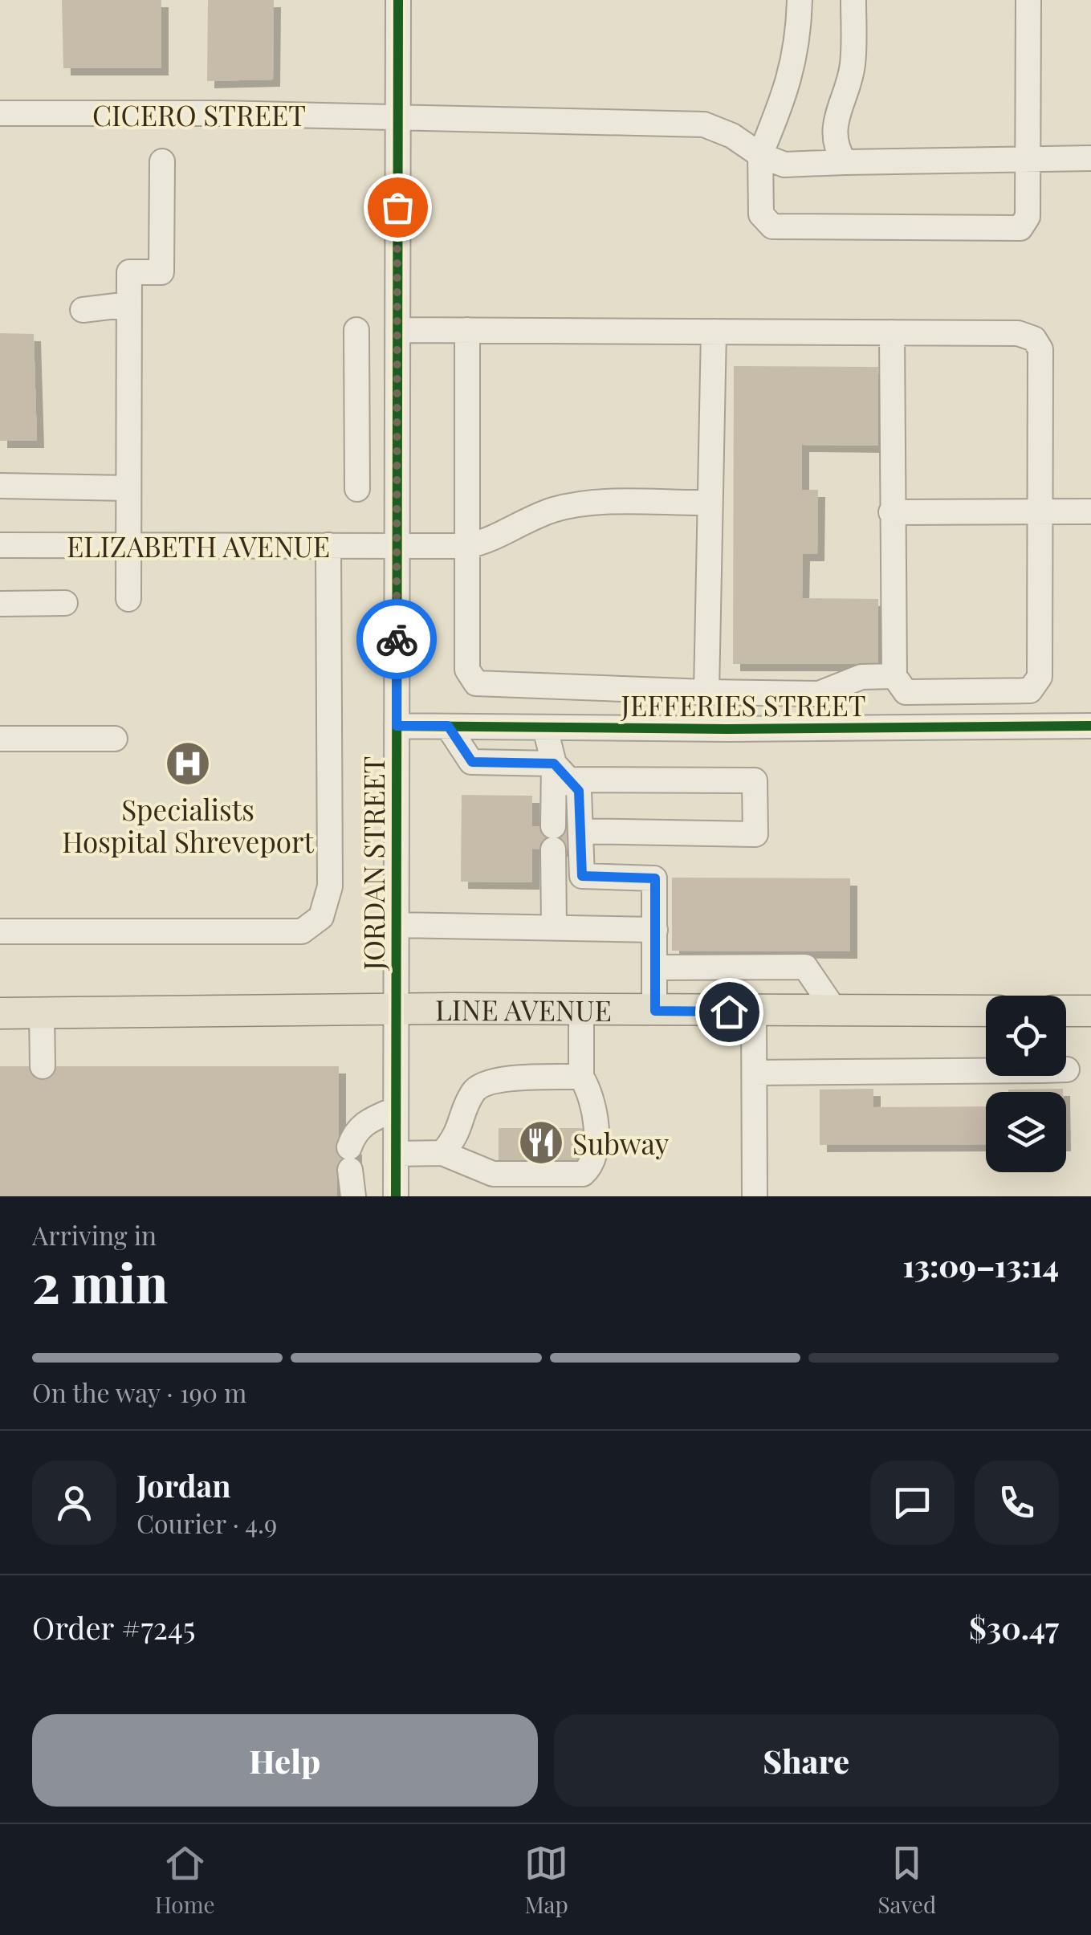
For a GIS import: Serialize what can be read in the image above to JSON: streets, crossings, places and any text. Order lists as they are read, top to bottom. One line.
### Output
{"streets":{"main road":["LINE AVENUE"],"street":["CICERO STREET","ELIZABETH AVENUE","JEFFERIES STREET","JORDAN STREET"]},"crossings":[["CICERO STREET","JORDAN STREET"],["ELIZABETH AVENUE","JORDAN STREET"],["JEFFERIES STREET","JORDAN STREET"],["JORDAN STREET","LINE AVENUE"]],"places":{"hospital":["Specialists Hospital Shreveport"],"restaurant":["Subway"]},"page":{"heading":["2 min","Arriving in","13:09–13:14"],"panel":["Jordan","Courier · 4.9","Order #7245","$30.47"],"bar":"On the way · 190 m","buttons":["Help","Share"],"tabs":["Home","Map","Saved"]}}
